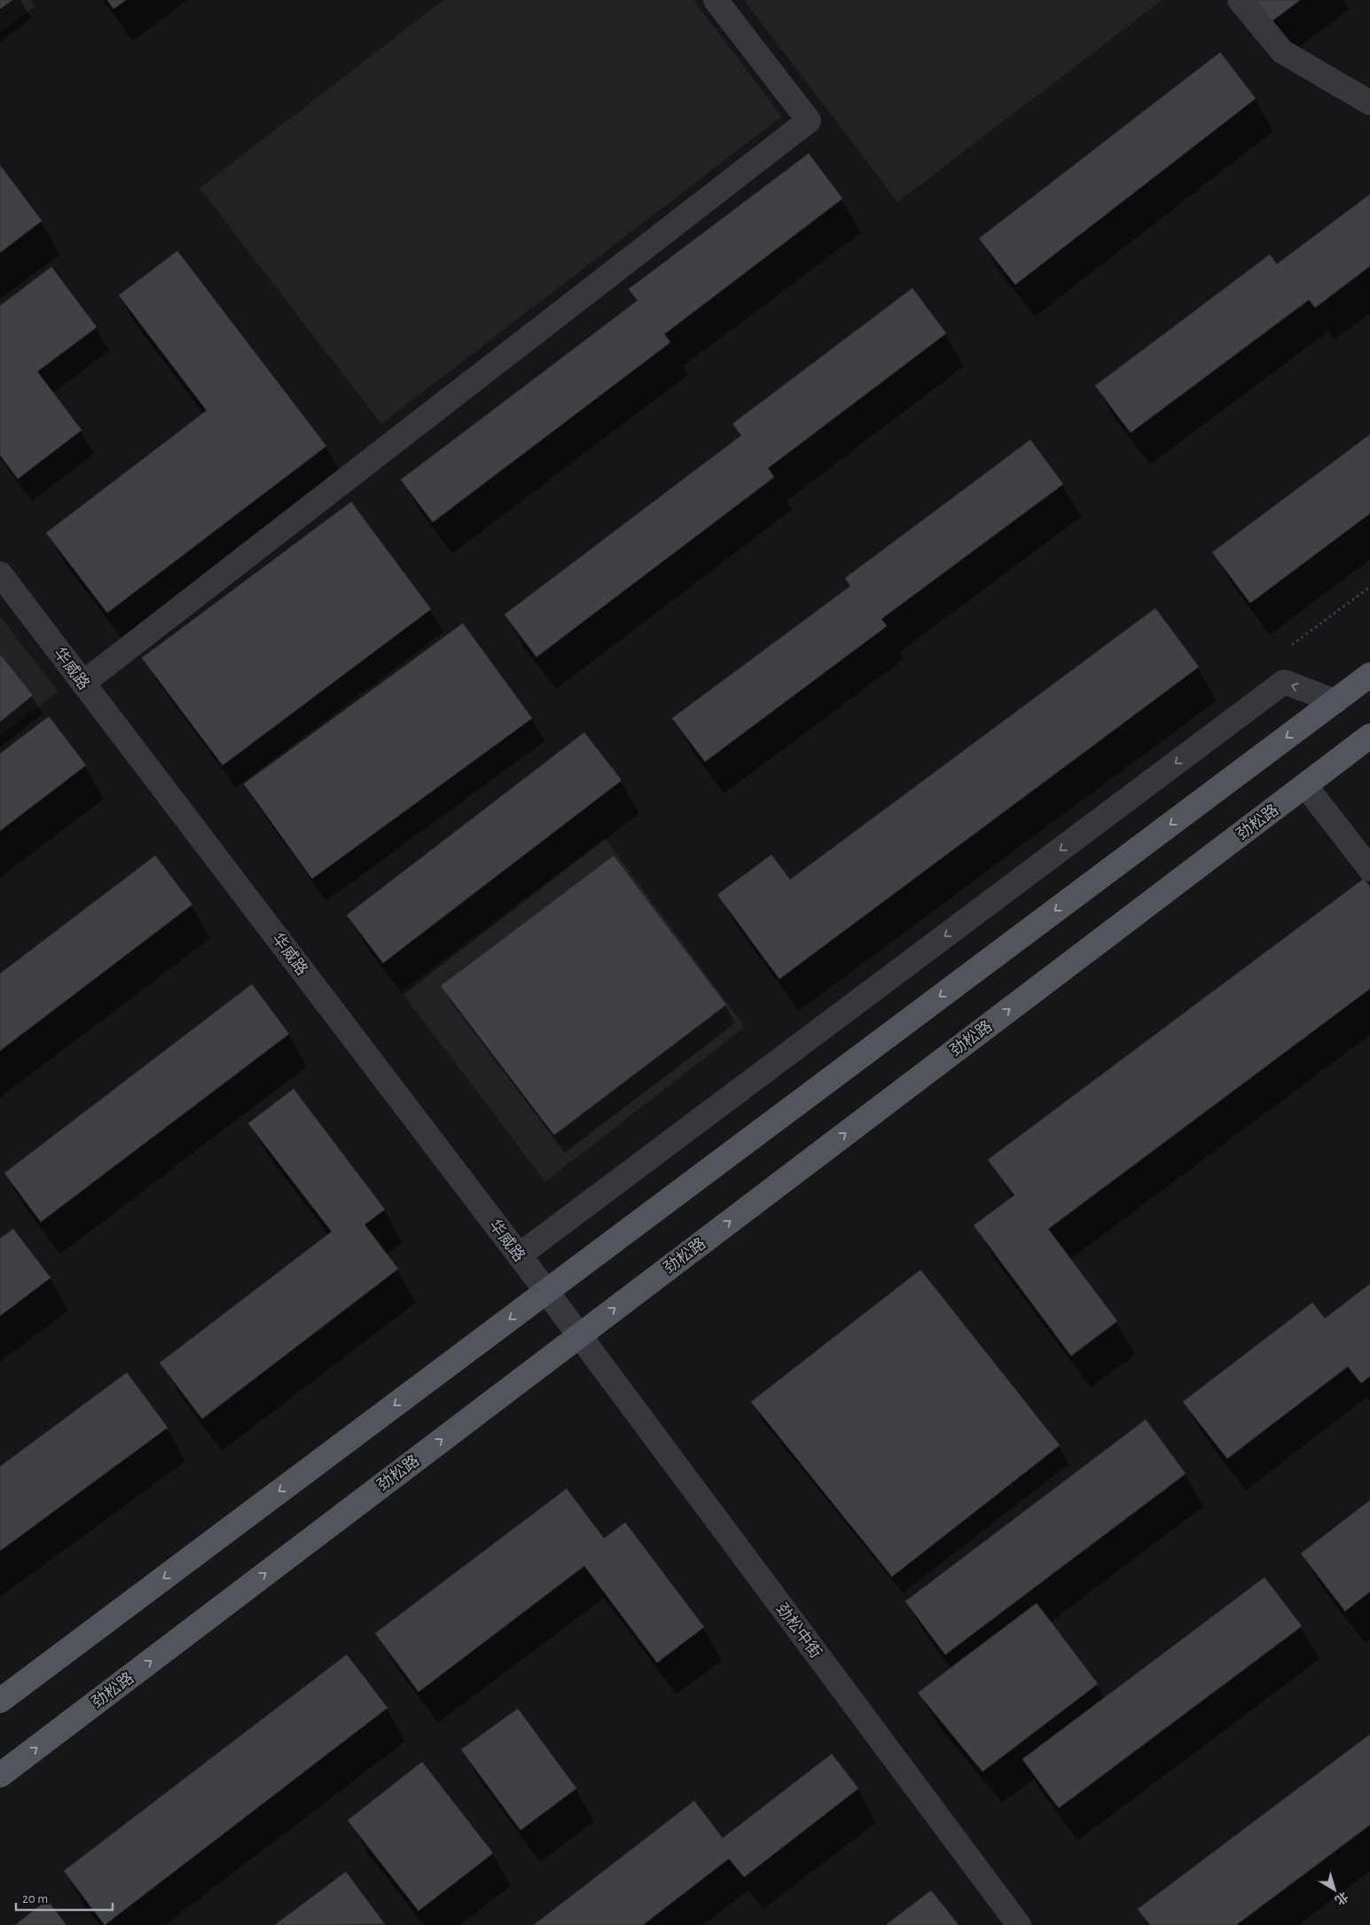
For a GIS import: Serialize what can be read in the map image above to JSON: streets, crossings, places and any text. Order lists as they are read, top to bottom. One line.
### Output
{"streets":{"main road":["劲松路"],"street":["华威路","劲松中街"]},"crossings":[["华威路","劲松路"],["华威路","劲松中街"],["劲松路","劲松中街"]],"scale_bar":"20 m","north":"bottom right"}
